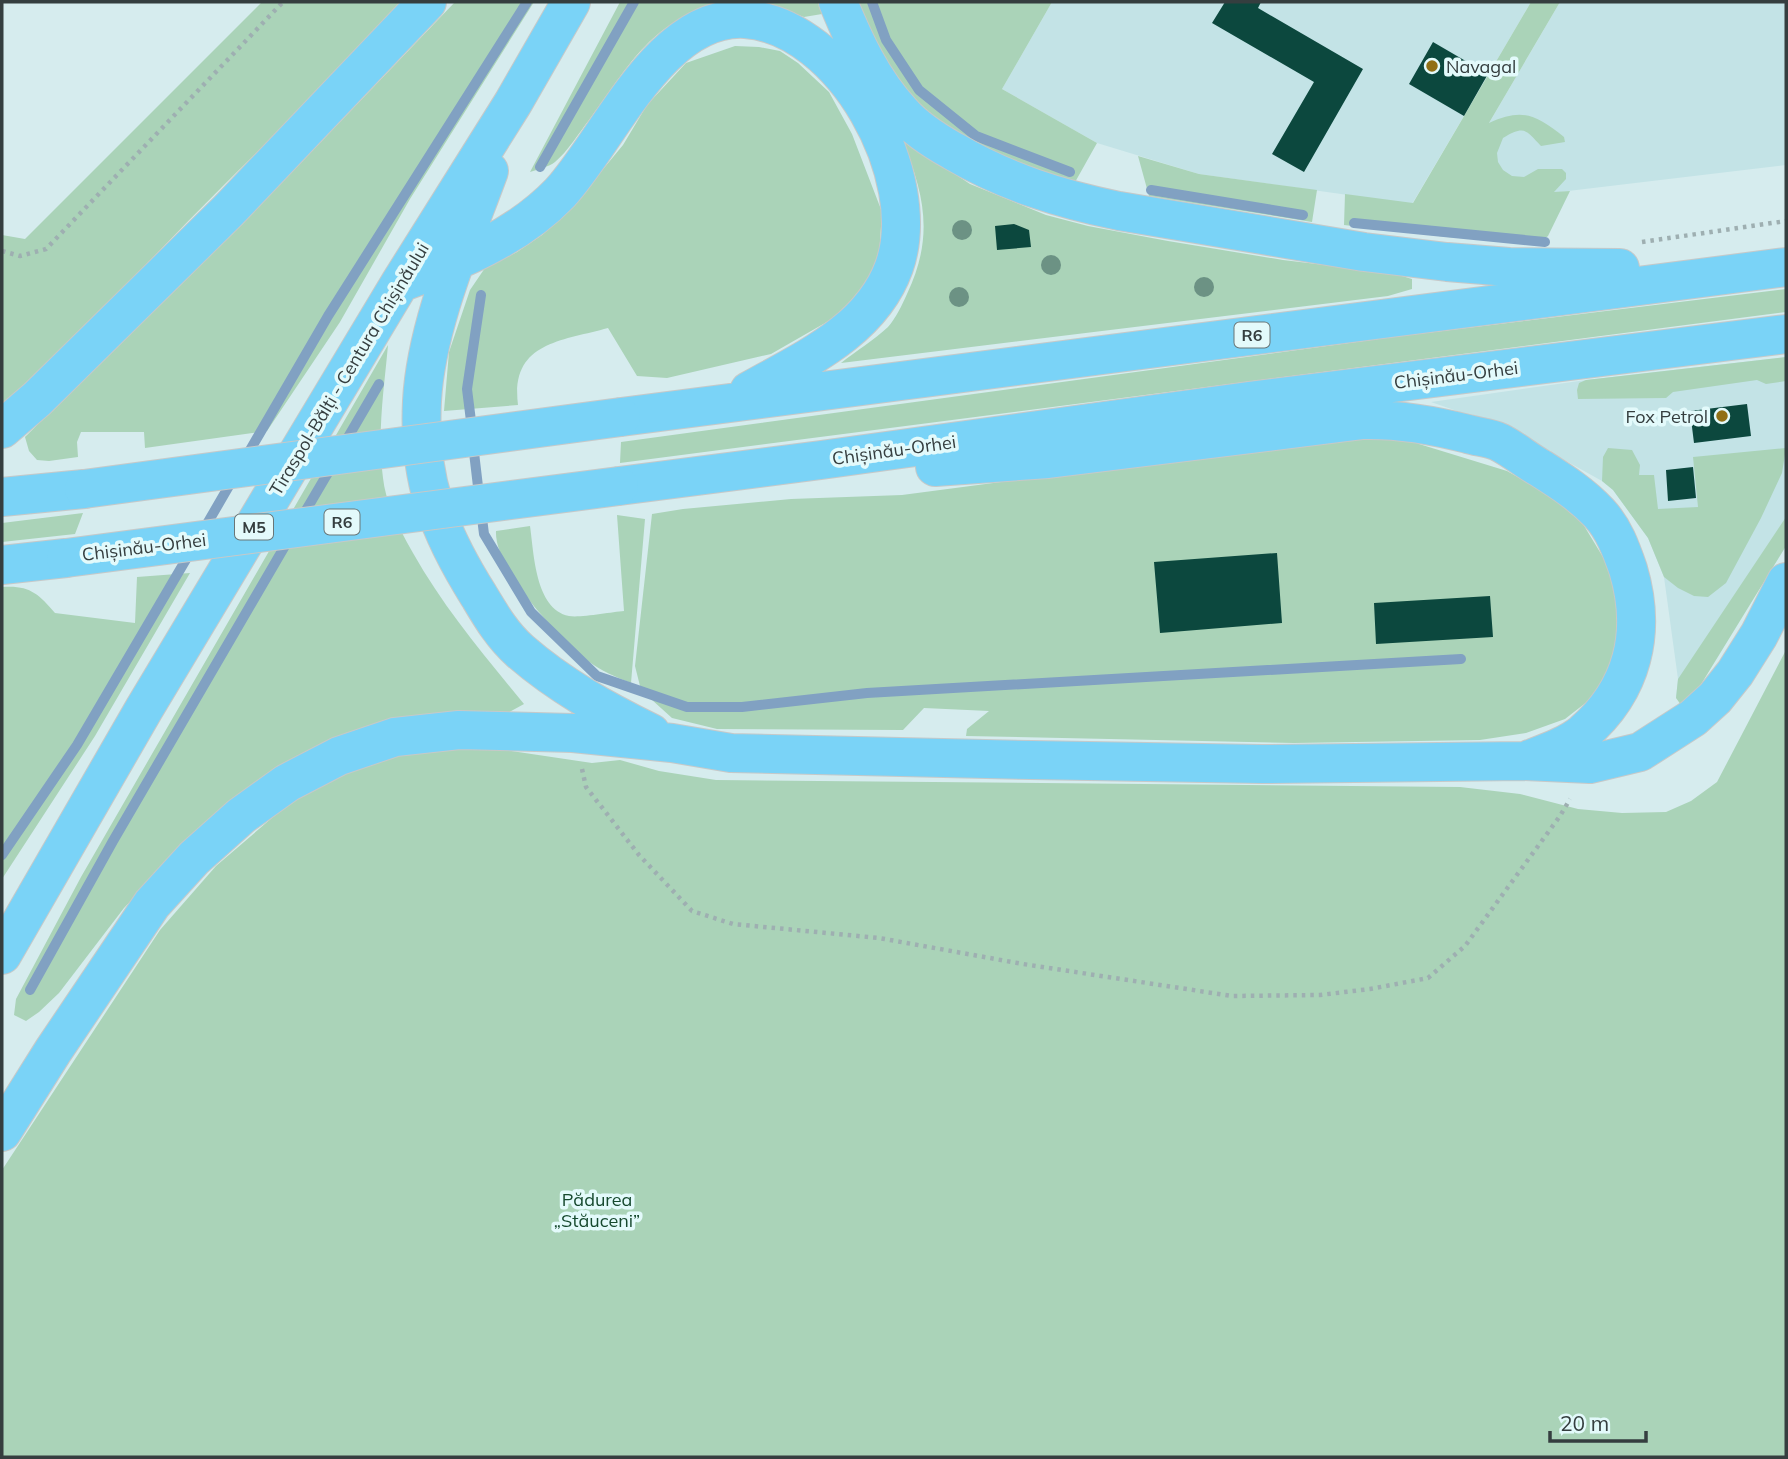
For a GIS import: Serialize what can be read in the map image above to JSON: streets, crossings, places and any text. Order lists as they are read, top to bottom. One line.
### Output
{"streets":{"highway":["R6","Tiraspol-Bălți - Centura Chișinăului","Chișinău-Orhei","M5"]},"parks":["Pădurea „Stăuceni”"],"places":["Navagal","Fox Petrol"],"scale_bar":"20 m"}
